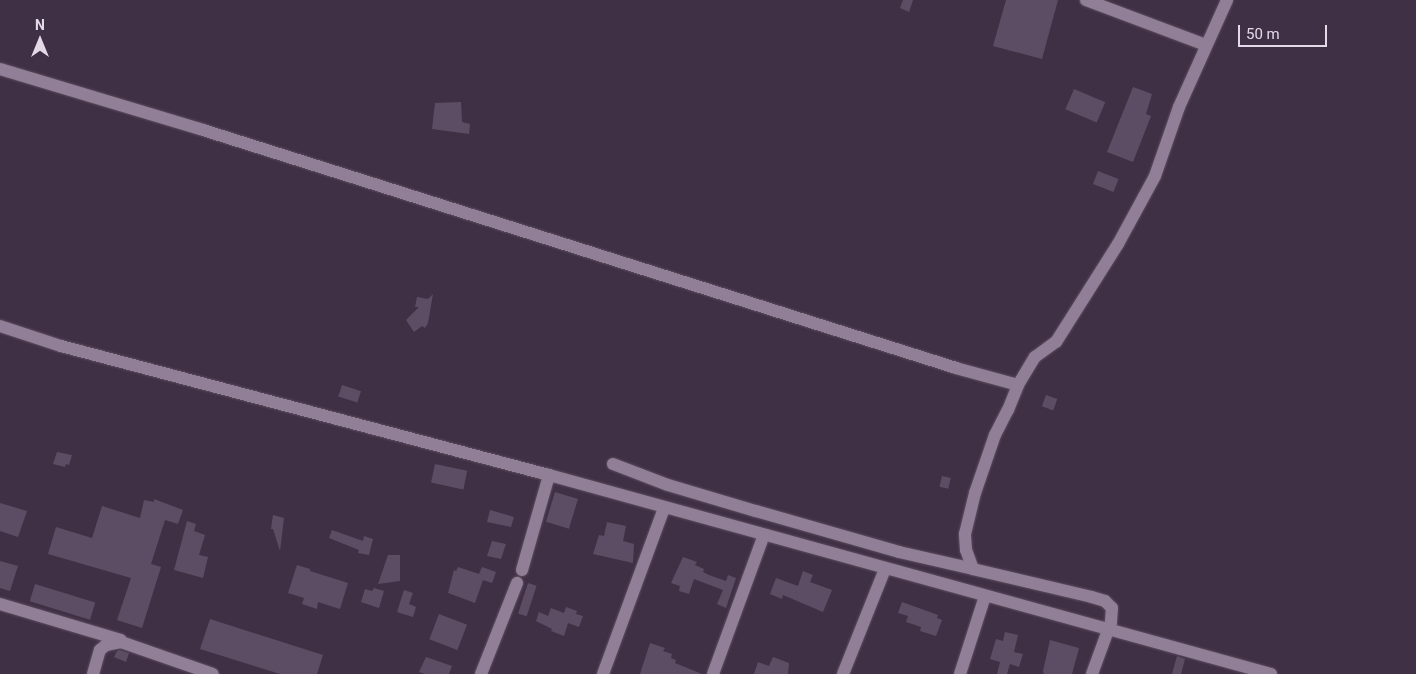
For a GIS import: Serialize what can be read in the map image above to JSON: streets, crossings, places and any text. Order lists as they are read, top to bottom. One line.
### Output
{"scale_bar":"50 m","north":"top"}
